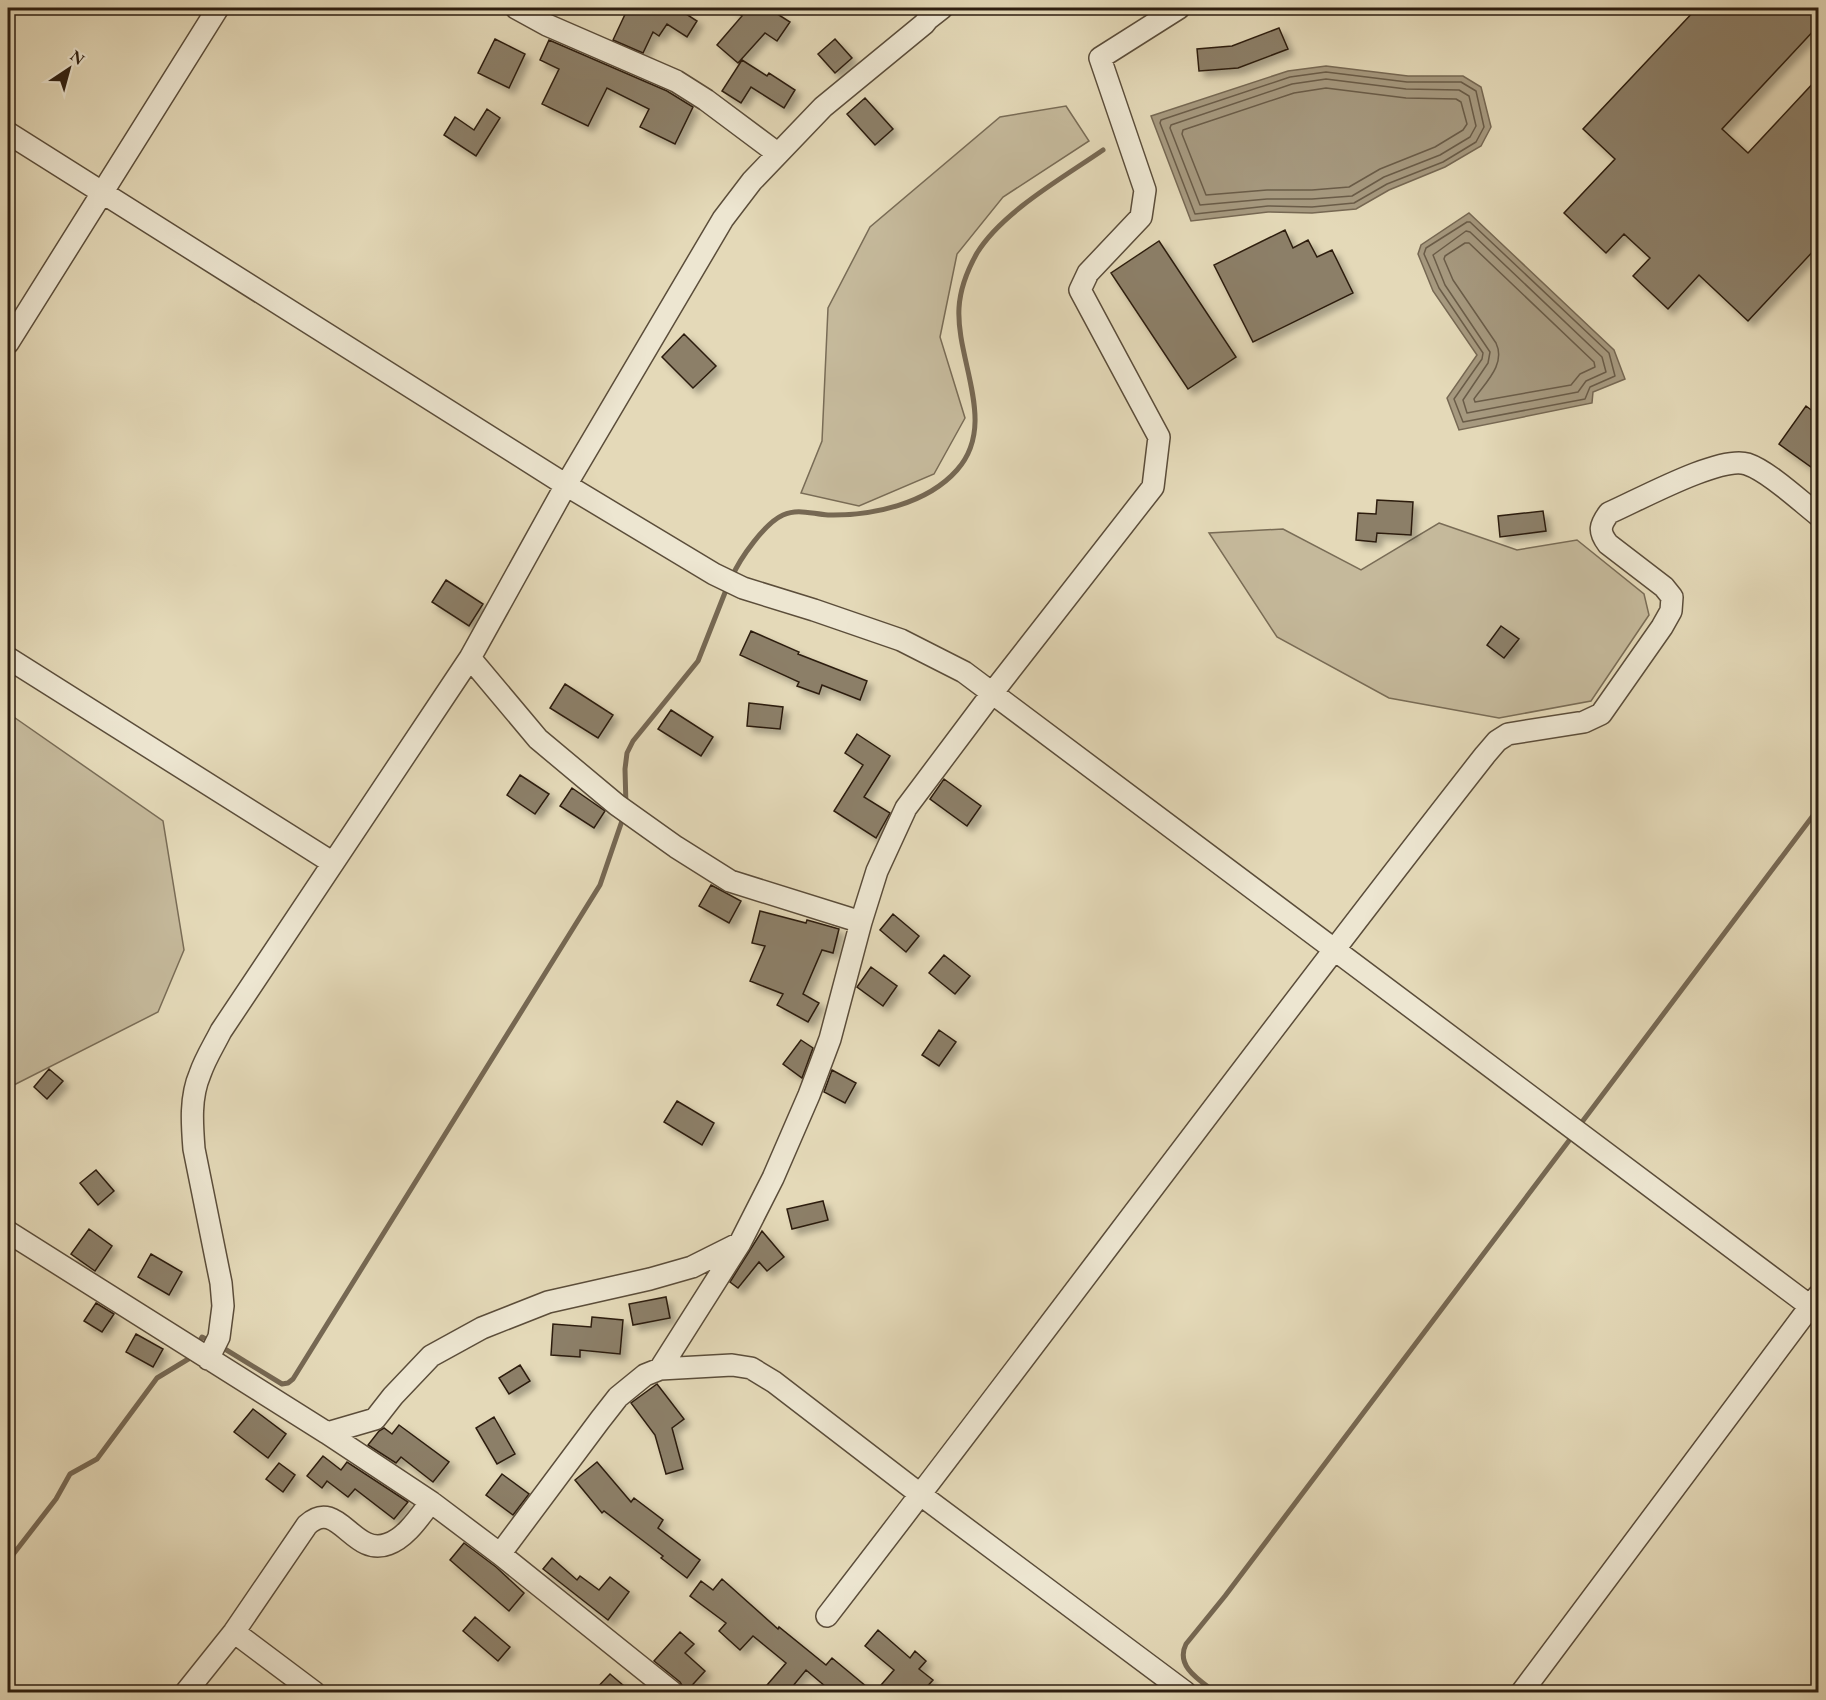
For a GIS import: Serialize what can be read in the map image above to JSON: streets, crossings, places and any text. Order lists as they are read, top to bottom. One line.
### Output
{"north":"top right"}
